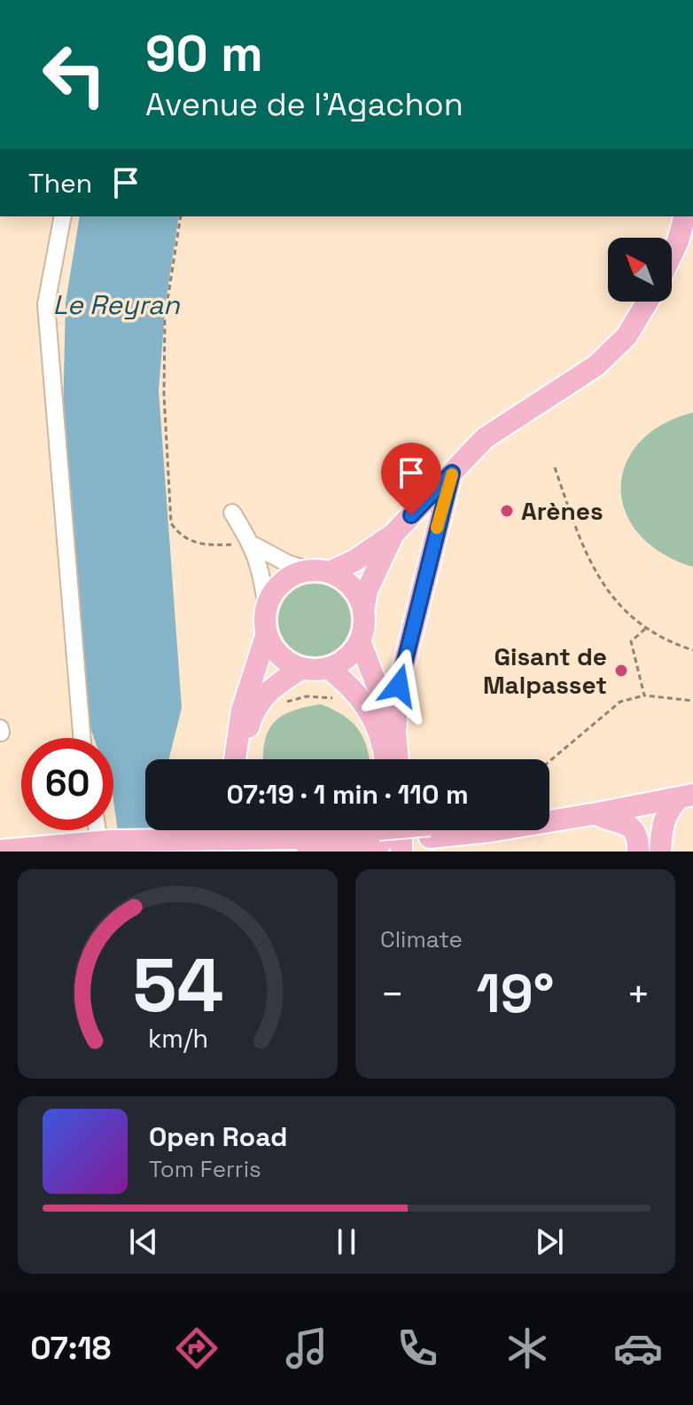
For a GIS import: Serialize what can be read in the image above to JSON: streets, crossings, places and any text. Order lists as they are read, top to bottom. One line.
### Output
{"water":["Le Reyran"],"places":["Arènes","Gisant de Malpasset"],"north":"top left","page":{"turn":["90 m","Avenue de l'Agachon"],"then":"Then","limit":"60","trip":"07:19 · 1 min · 110 m","tile":"Climate","heat":["−","19°","+"],"song":["Open Road","Tom Ferris"],"tabs":"07:18","gauge":["54","km/h"]}}
